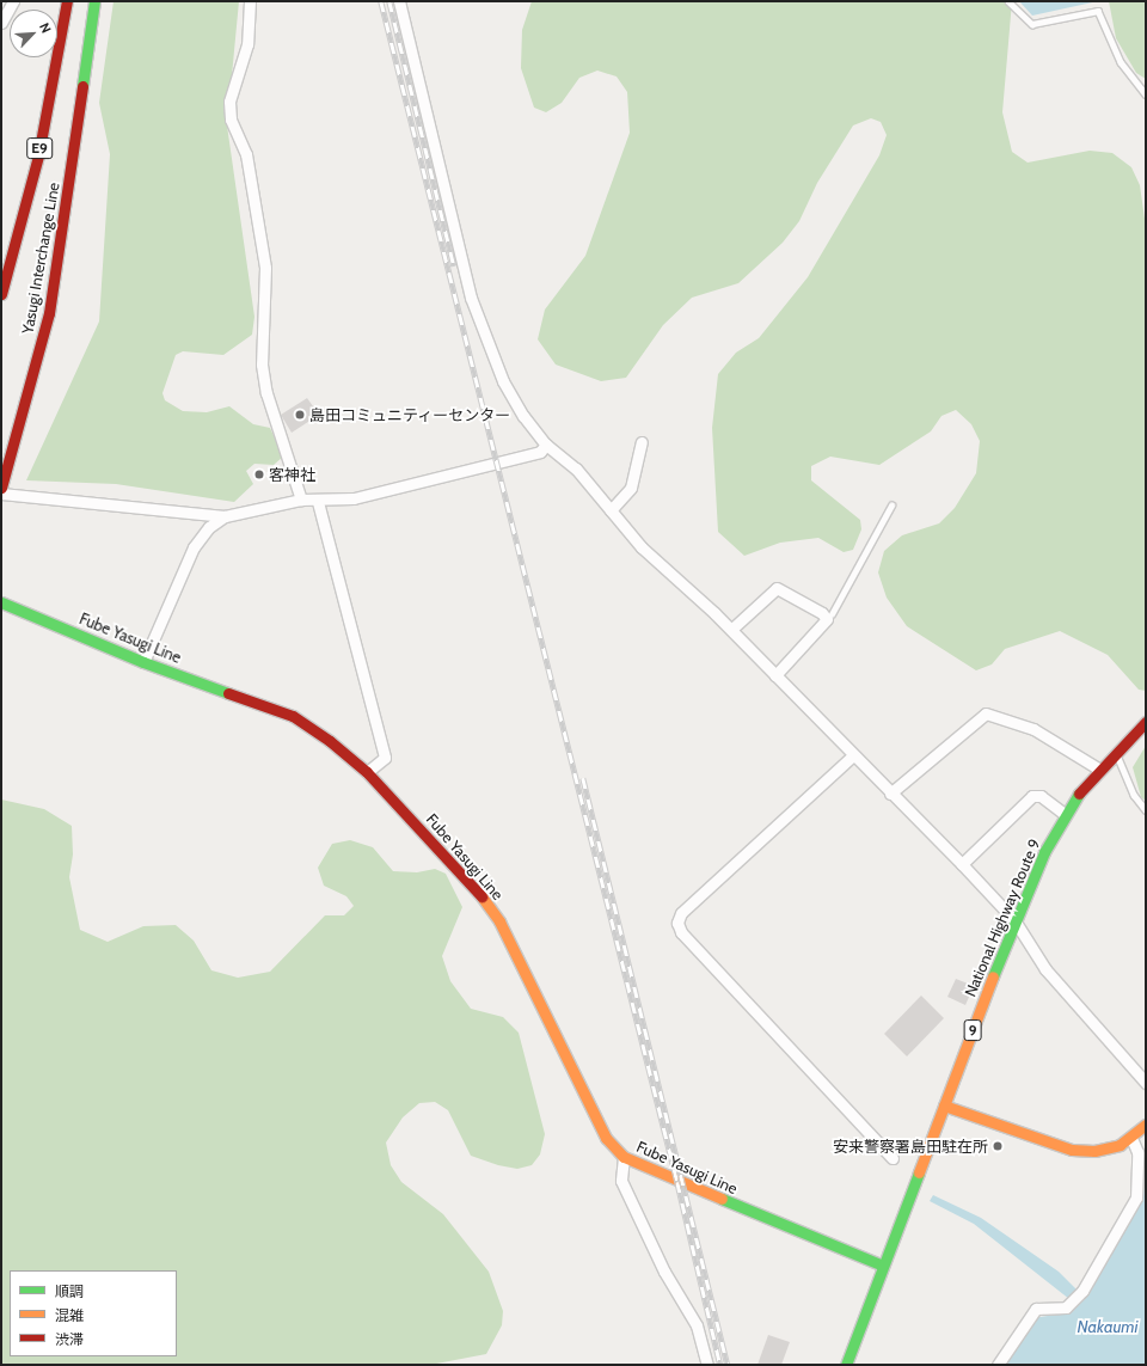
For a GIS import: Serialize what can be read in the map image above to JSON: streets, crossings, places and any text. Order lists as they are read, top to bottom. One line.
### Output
{"streets":{"main road":["E9","Yasugi Interchange Line","Fube Yasugi Line","National Highway Route 9","9"]},"crossings":[["Fube Yasugi Line","National Highway Route 9"]],"water":["Nakaumi"],"places":["島田コミュニティーセンター","客神社","安来警察署島田駐在所"],"legend":["順調","混雑","渋滞"],"north":"top right"}
